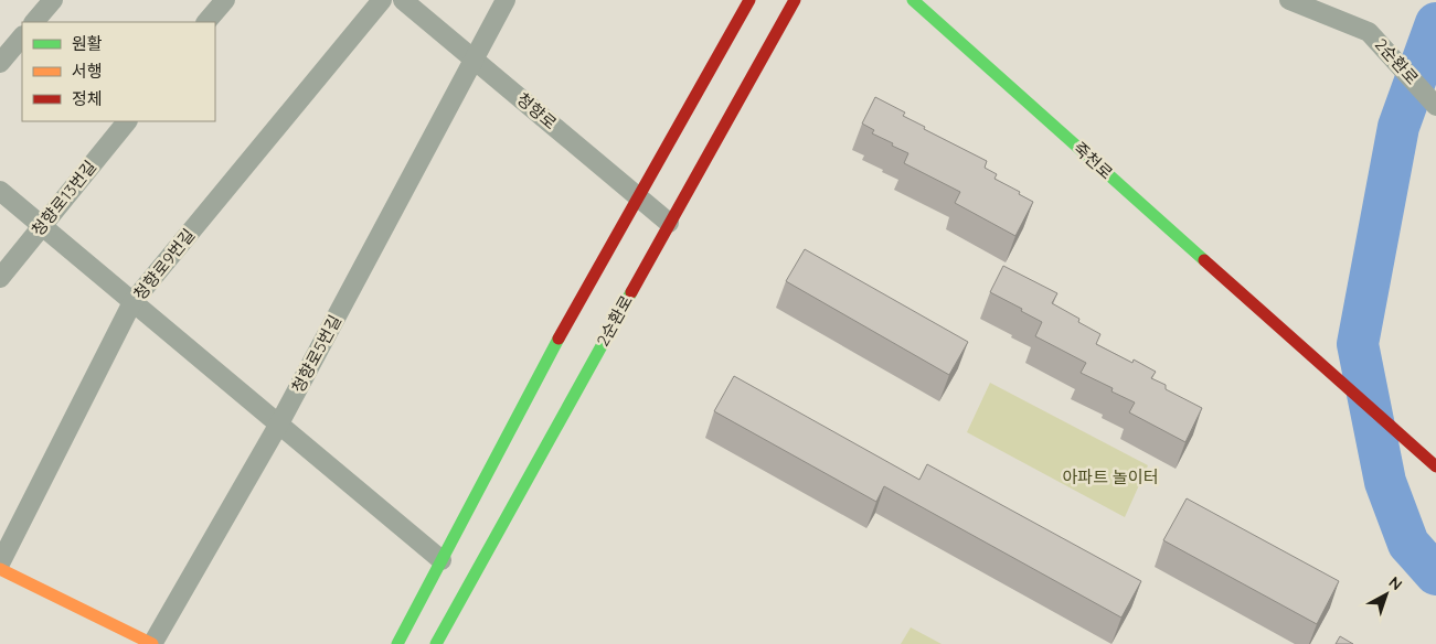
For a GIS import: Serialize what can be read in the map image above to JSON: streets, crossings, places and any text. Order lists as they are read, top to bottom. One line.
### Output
{"streets":{"main road":["2순환로","죽천로"],"street":["청향로","청향로13번길","청향로9번길","청향로5번길"]},"crossings":[["2순환로","청향로"],["청향로","청향로5번길"]],"parks":["아파트 놀이터"],"legend":["원활","서행","정체"],"north":"top right"}
